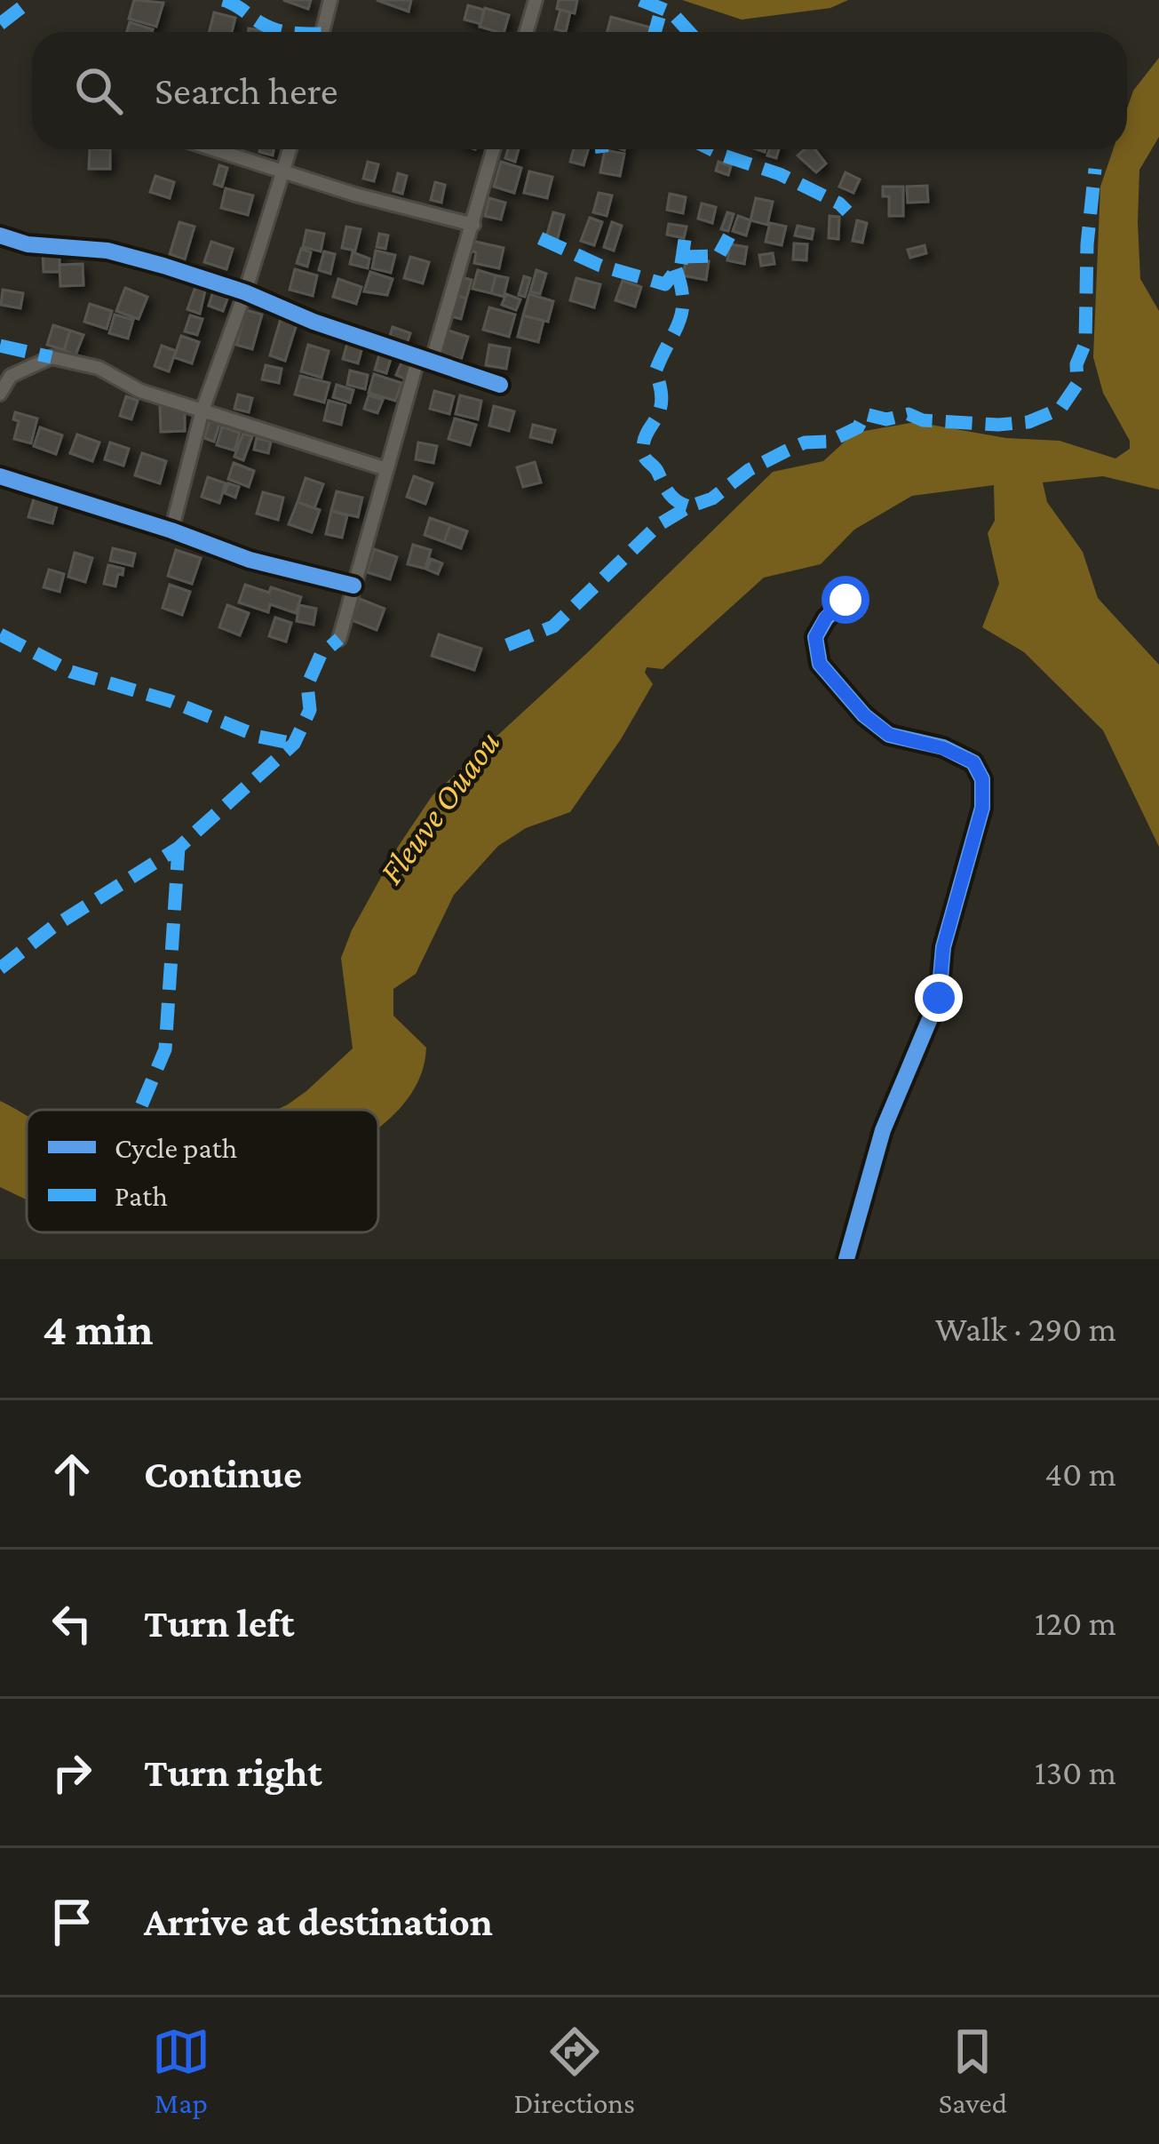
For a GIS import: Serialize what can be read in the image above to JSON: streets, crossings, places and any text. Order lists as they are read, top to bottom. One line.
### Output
{"water":["Fleuve Ouaou"],"legend":["Cycle path","Path"],"page":{"search":"Search here","heading":["4 min","Walk · 290 m"],"list":[["Continue","40 m"],["Turn left","120 m"],["Turn right","130 m"],"Arrive at destination"],"nav":["Map","Directions","Saved"]}}
